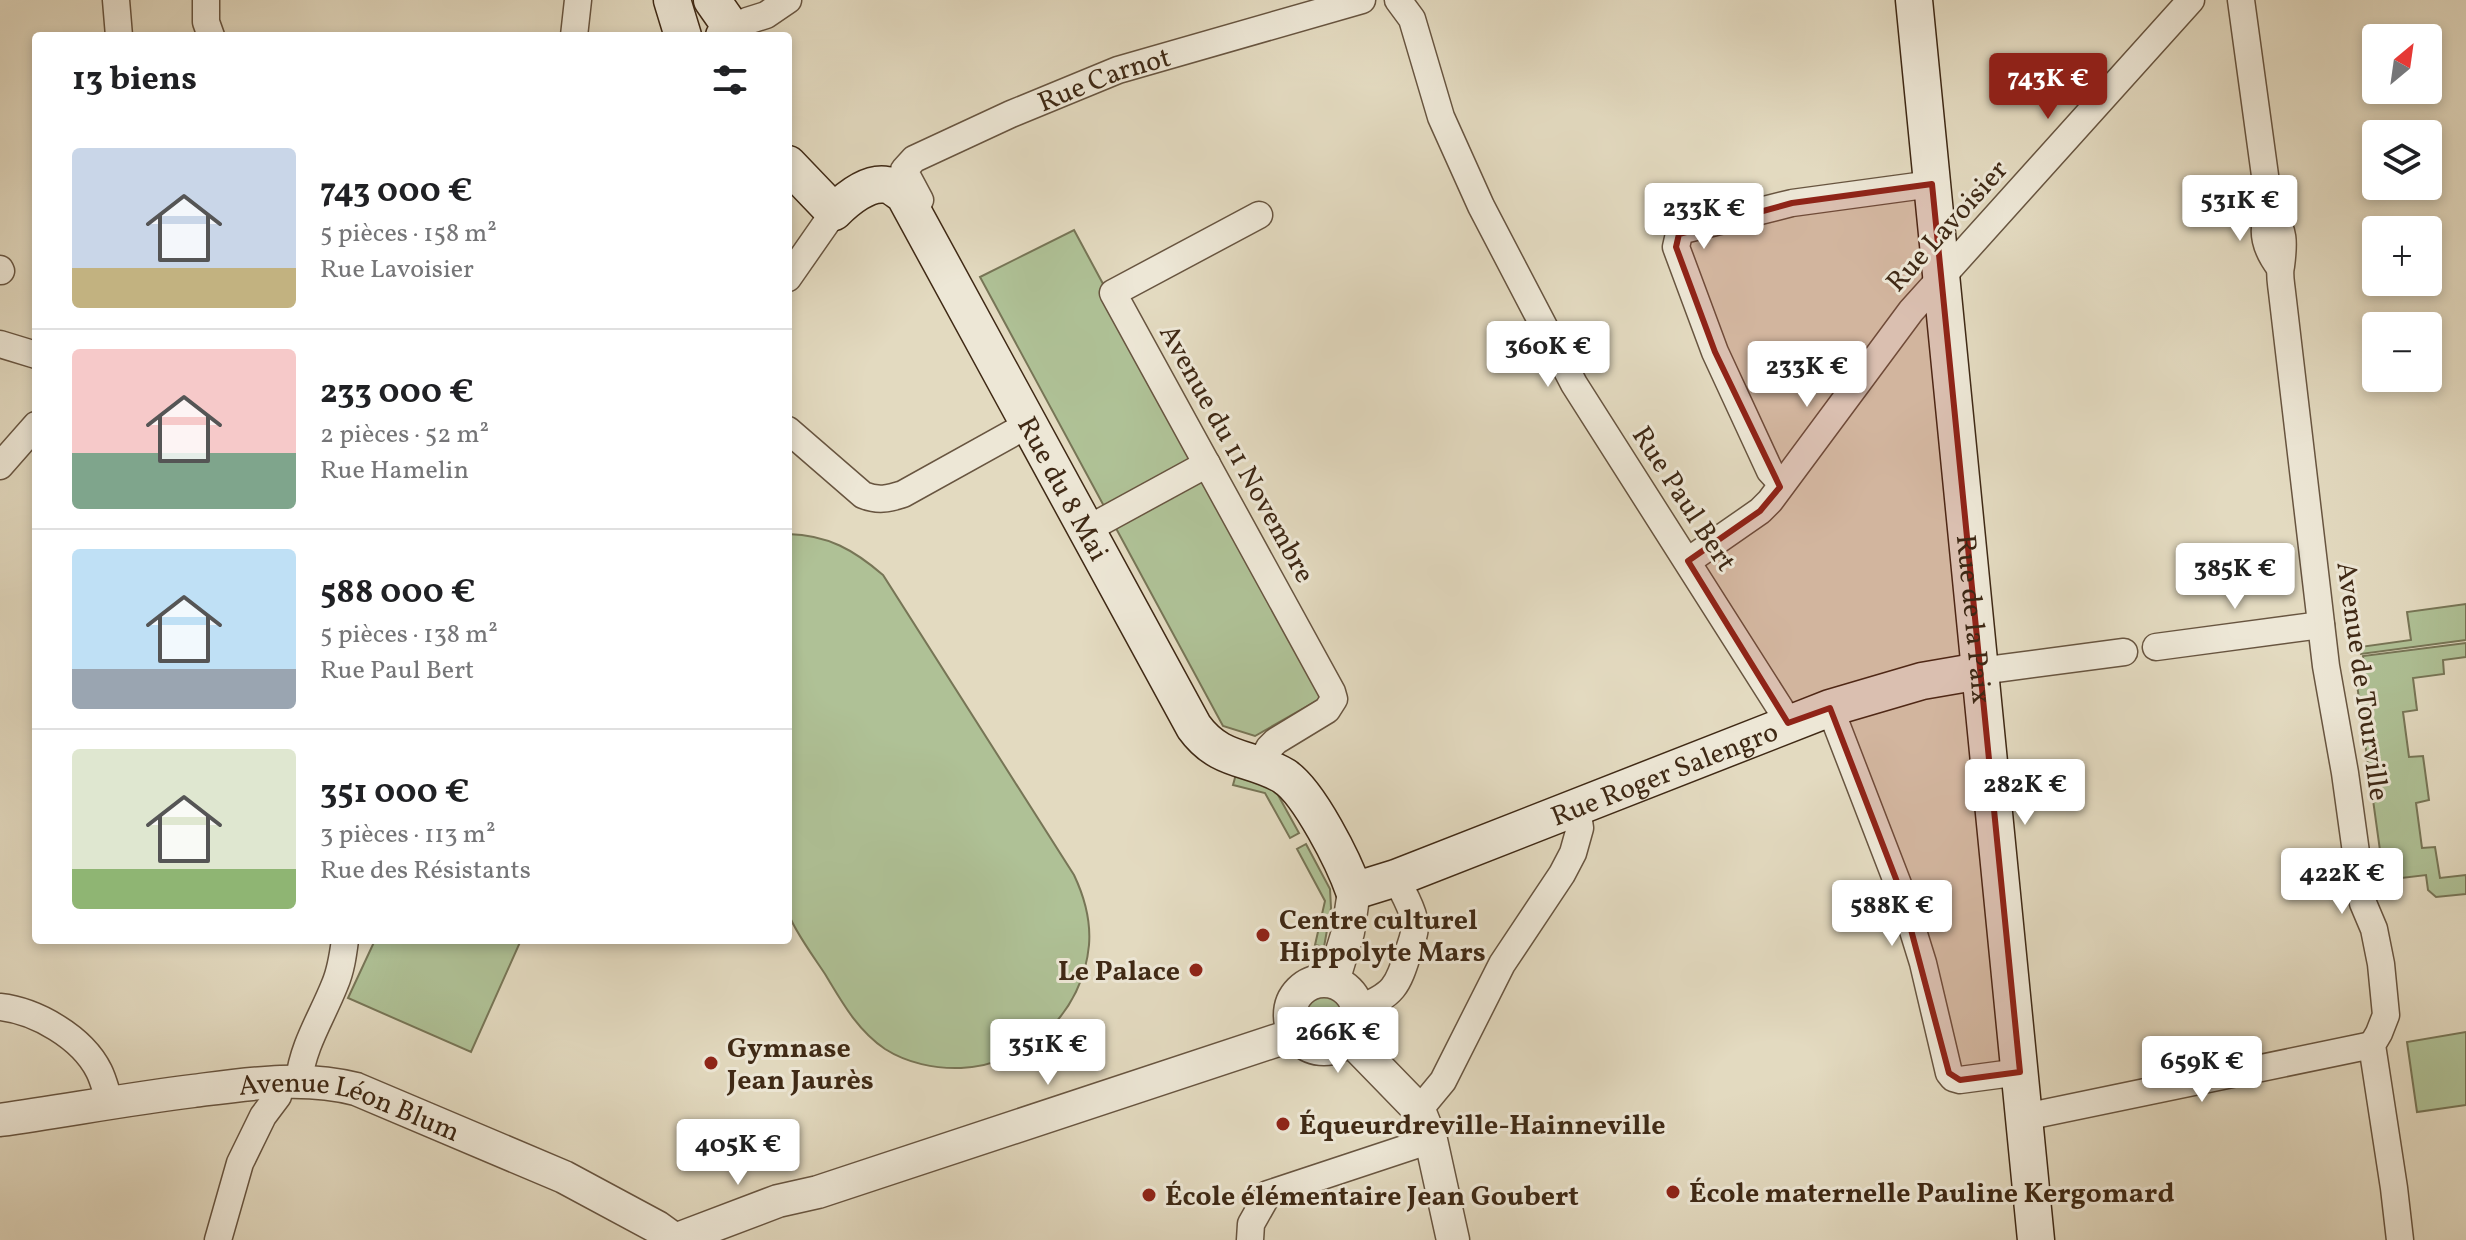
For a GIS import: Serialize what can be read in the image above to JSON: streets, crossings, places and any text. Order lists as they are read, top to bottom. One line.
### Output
{"streets":{"main road":["Rue du 8 Mai","Rue de la Paix","Rue Roger Salengro"],"street":["Rue Carnot","Rue Lavoisier","Avenue du 11 Novembre","Rue Paul Bert","Avenue de Tourville","Avenue Léon Blum"]},"crossings":[["Rue Carnot","Rue du 8 Mai"],["Rue Lavoisier","Rue Paul Bert"],["Rue Lavoisier","Rue de la Paix"],["Avenue du 11 Novembre","Rue du 8 Mai"],["Rue du 8 Mai","Rue Roger Salengro"],["Rue Paul Bert","Rue Roger Salengro"],["Rue de la Paix","Rue Roger Salengro"]],"places":["Centre culturel Hippolyte Mars","Le Palace","Gymnase Jean Jaurès","Équeurdreville-Hainneville","École maternelle Pauline Kergomard","École élémentaire Jean Goubert"],"north":"top right","page":{"map_buttons":["+","−"],"heading":"13 biens","price":["743K €","531K €","233K €","360K €","233K €","385K €","282K €","422K €","588K €","266K €","351K €","659K €","405K €"],"list":[{"name":"743 000 €","note":"5 pièces · 158 m² · Rue Lavoisier"},{"name":"233 000 €","note":"2 pièces · 52 m² · Rue Hamelin"},{"name":"588 000 €","note":"5 pièces · 138 m² · Rue Paul Bert"},{"name":"351 000 €","note":"3 pièces · 113 m² · Rue des Résistants"}]}}
